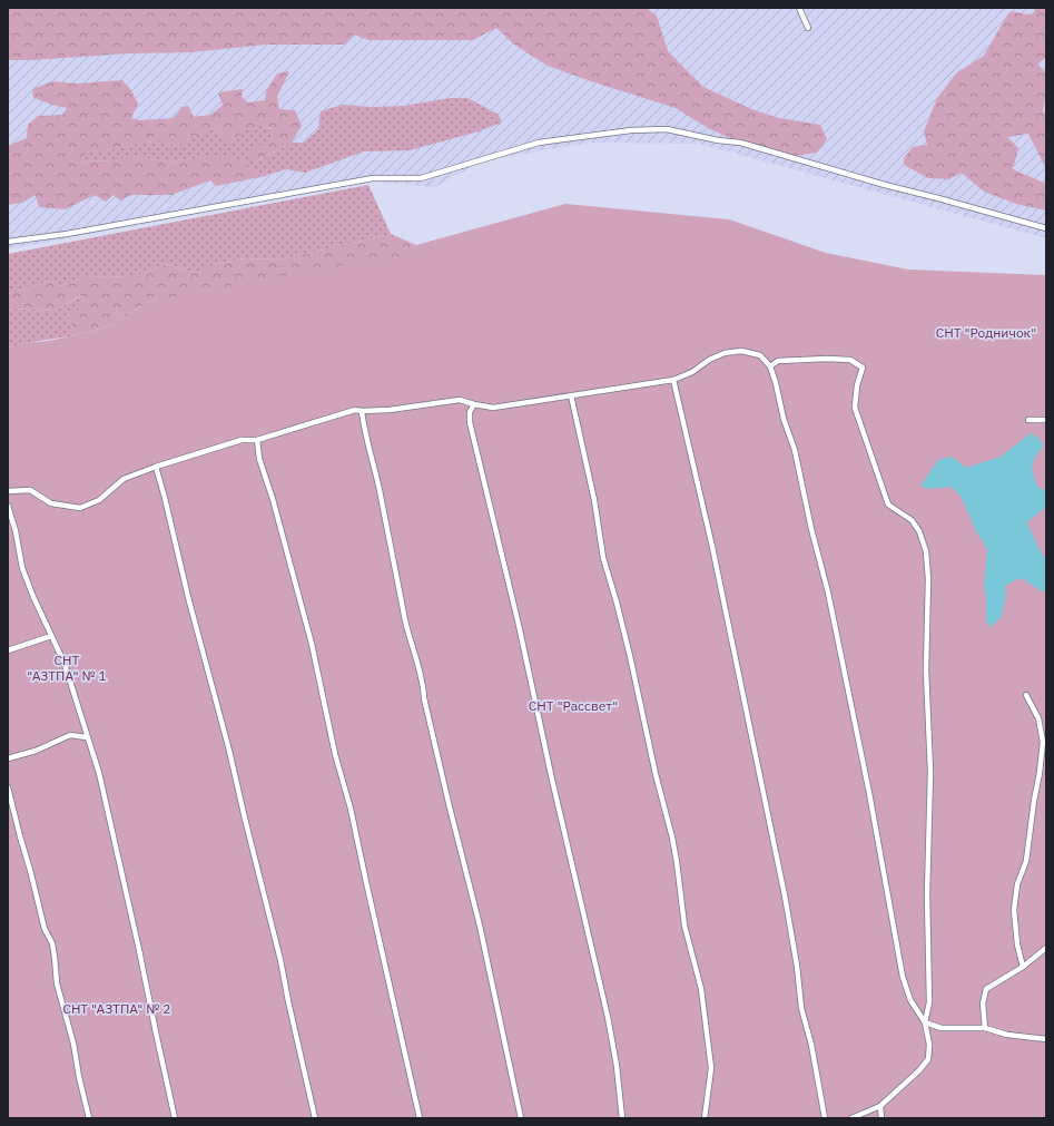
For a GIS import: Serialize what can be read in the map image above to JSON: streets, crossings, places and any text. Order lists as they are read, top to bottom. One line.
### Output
{"parks":["СНТ \"Родничок\"","СНТ \"АЗТПА\" № 1","СНТ \"Рассвет\"","СНТ \"АЗТПА\" № 2"]}
